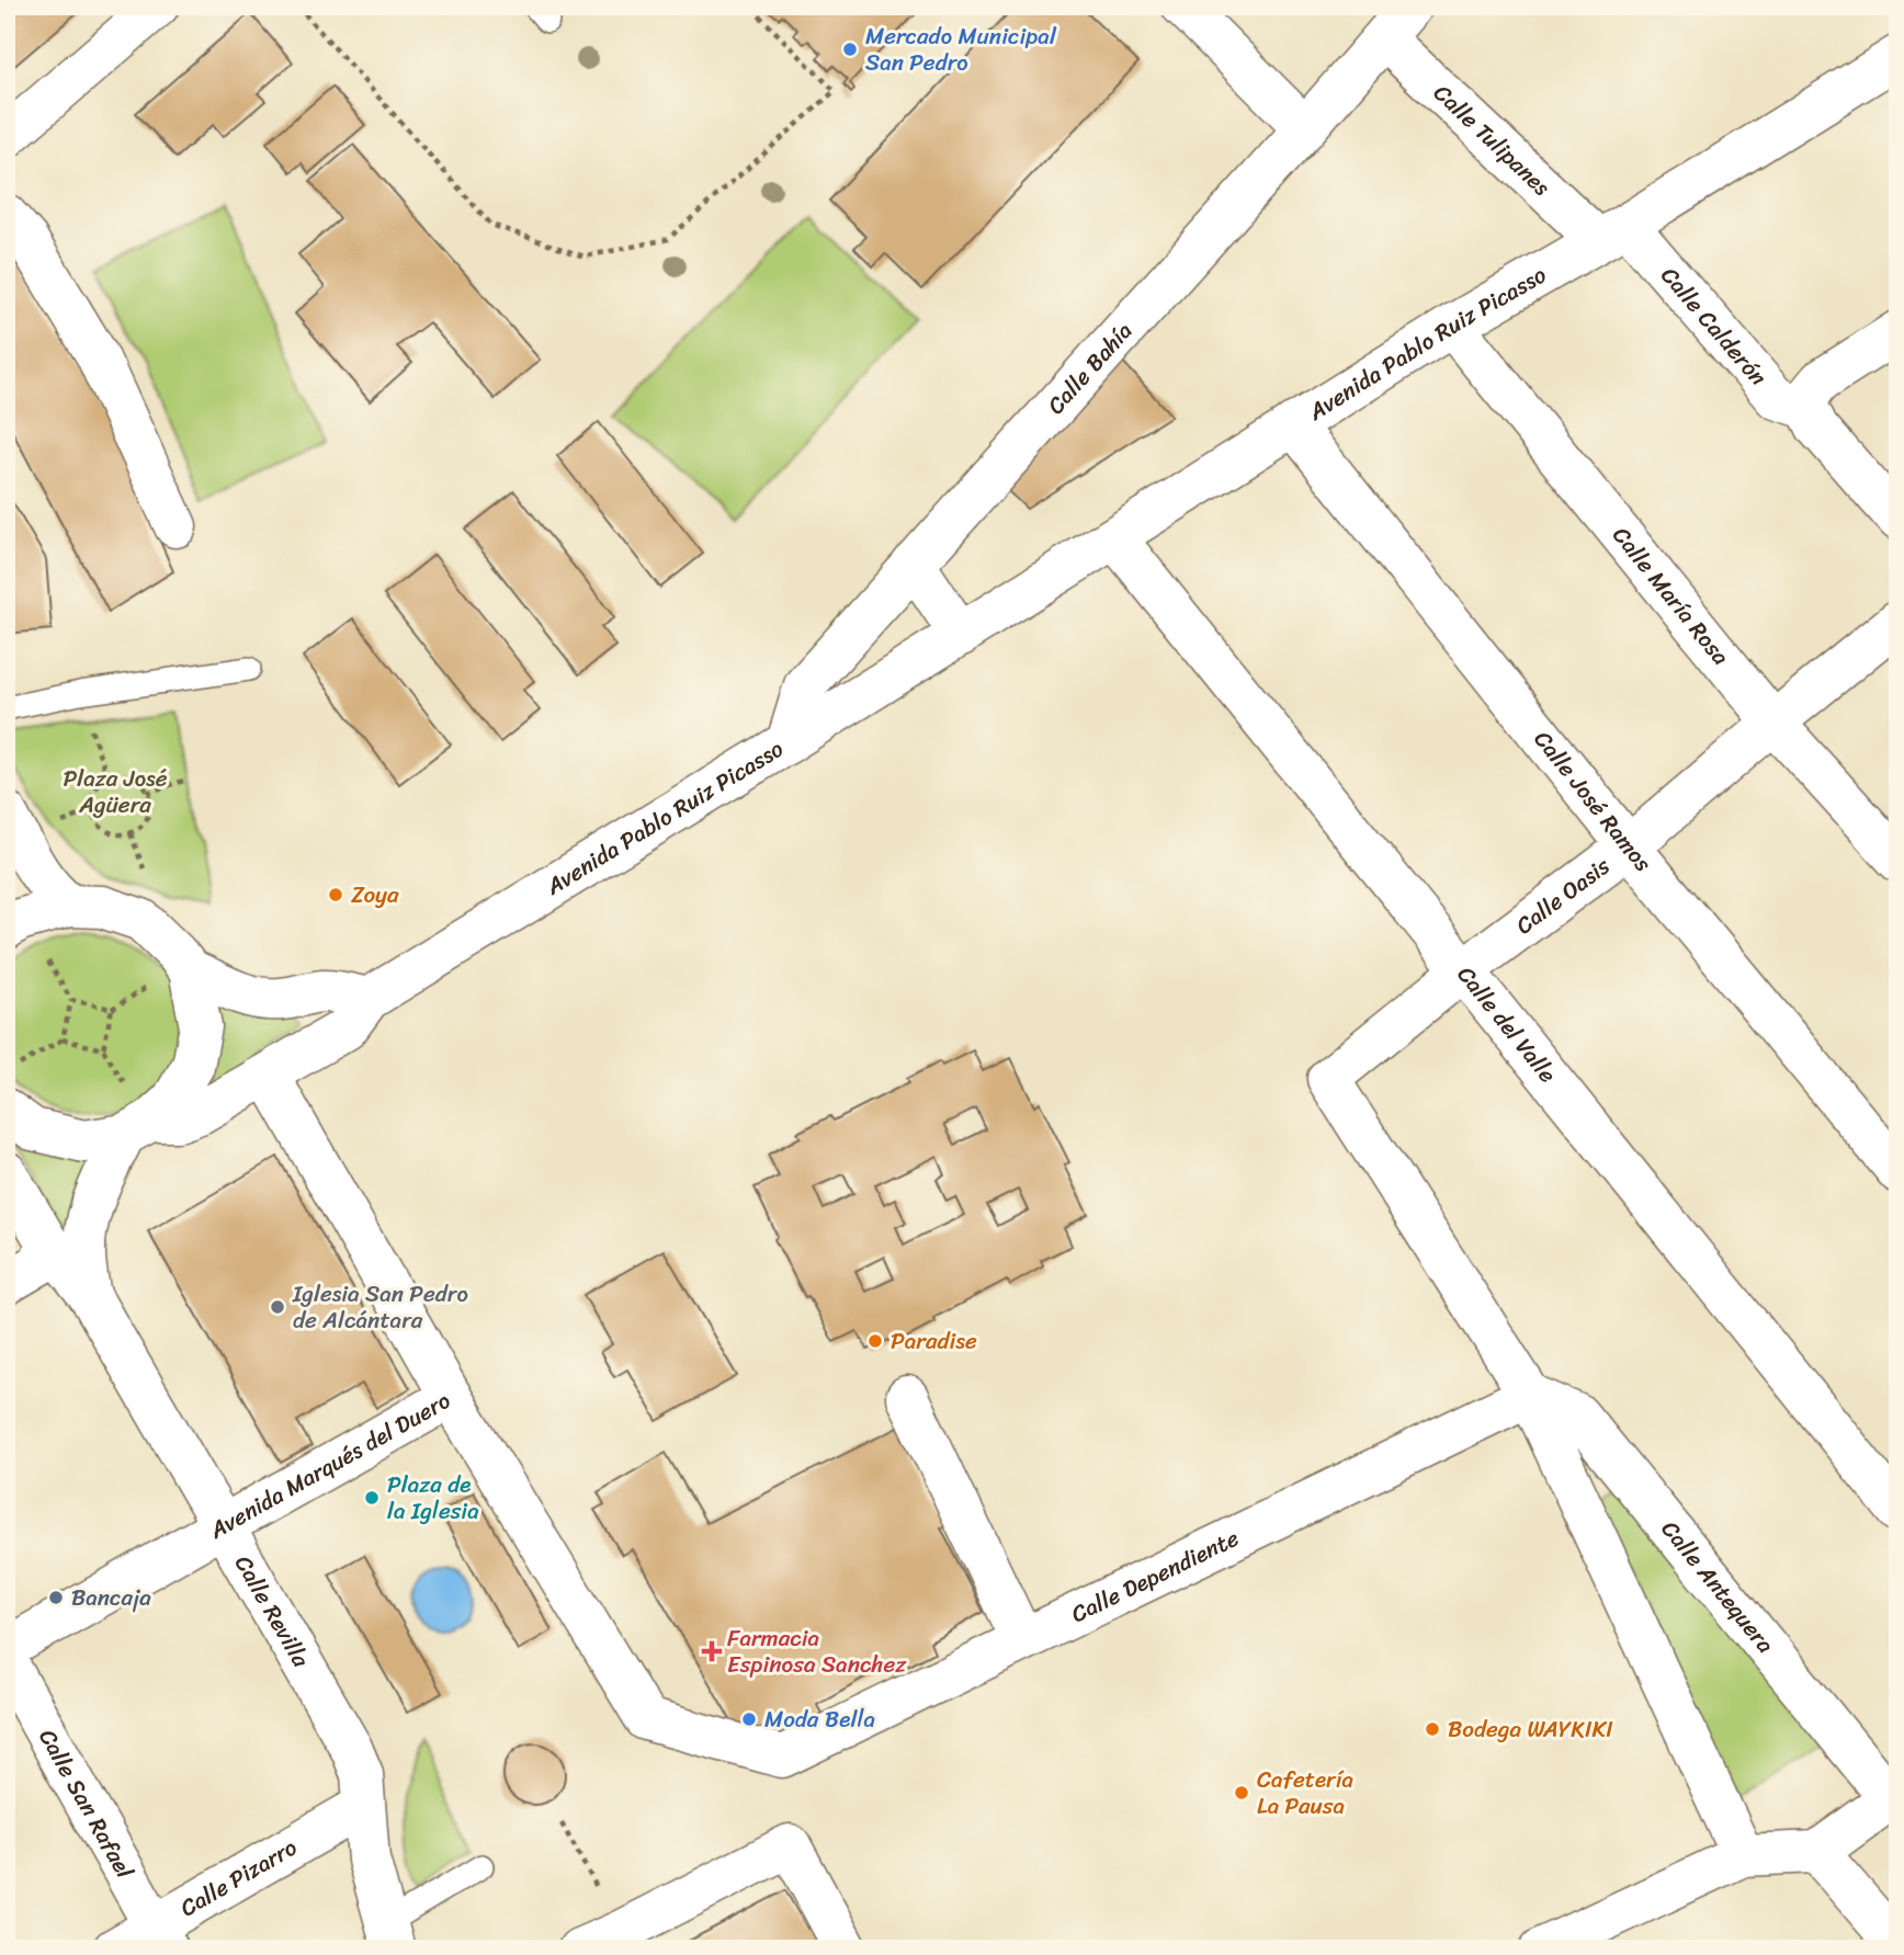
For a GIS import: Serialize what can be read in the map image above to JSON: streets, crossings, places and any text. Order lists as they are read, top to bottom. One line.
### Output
{"streets":{"street":["Calle Tulipanes","Calle Calderón","Avenida Pablo Ruiz Picasso","Calle Bahía","Calle María Rosa","Calle José Ramos","Calle Oasis","Calle del Valle","Avenida Marqués del Duero","Calle Dependiente","Calle Antequera","Calle Revilla","Calle San Rafael","Calle Pizarro"]},"crossings":[["Calle Tulipanes","Calle Calderón"],["Calle Tulipanes","Avenida Pablo Ruiz Picasso"],["Calle Tulipanes","Calle Bahía"],["Calle Calderón","Avenida Pablo Ruiz Picasso"],["Avenida Pablo Ruiz Picasso","Calle Bahía"],["Avenida Pablo Ruiz Picasso","Calle María Rosa"],["Avenida Pablo Ruiz Picasso","Calle José Ramos"],["Avenida Pablo Ruiz Picasso","Calle del Valle"],["Avenida Pablo Ruiz Picasso","Avenida Marqués del Duero"],["Avenida Pablo Ruiz Picasso","Calle Revilla"],["Calle María Rosa","Calle Oasis"],["Calle José Ramos","Calle Oasis"],["Calle Oasis","Calle del Valle"],["Calle Oasis","Calle Dependiente"],["Calle Oasis","Calle Antequera"],["Avenida Marqués del Duero","Calle Dependiente"],["Avenida Marqués del Duero","Calle Revilla"],["Calle Dependiente","Calle Antequera"],["Calle Revilla","Calle Pizarro"],["Calle San Rafael","Calle Pizarro"]],"parks":["Plaza José Agüera"],"places":{"other":["Mercado Municipal San Pedro","Zoya","Iglesia San Pedro de Alcántara","Paradise","Plaza de la Iglesia","Bancaja","Moda Bella","Bodega WAYKIKI","Cafetería La Pausa"],"health":["Farmacia Espinosa Sanchez"]}}
